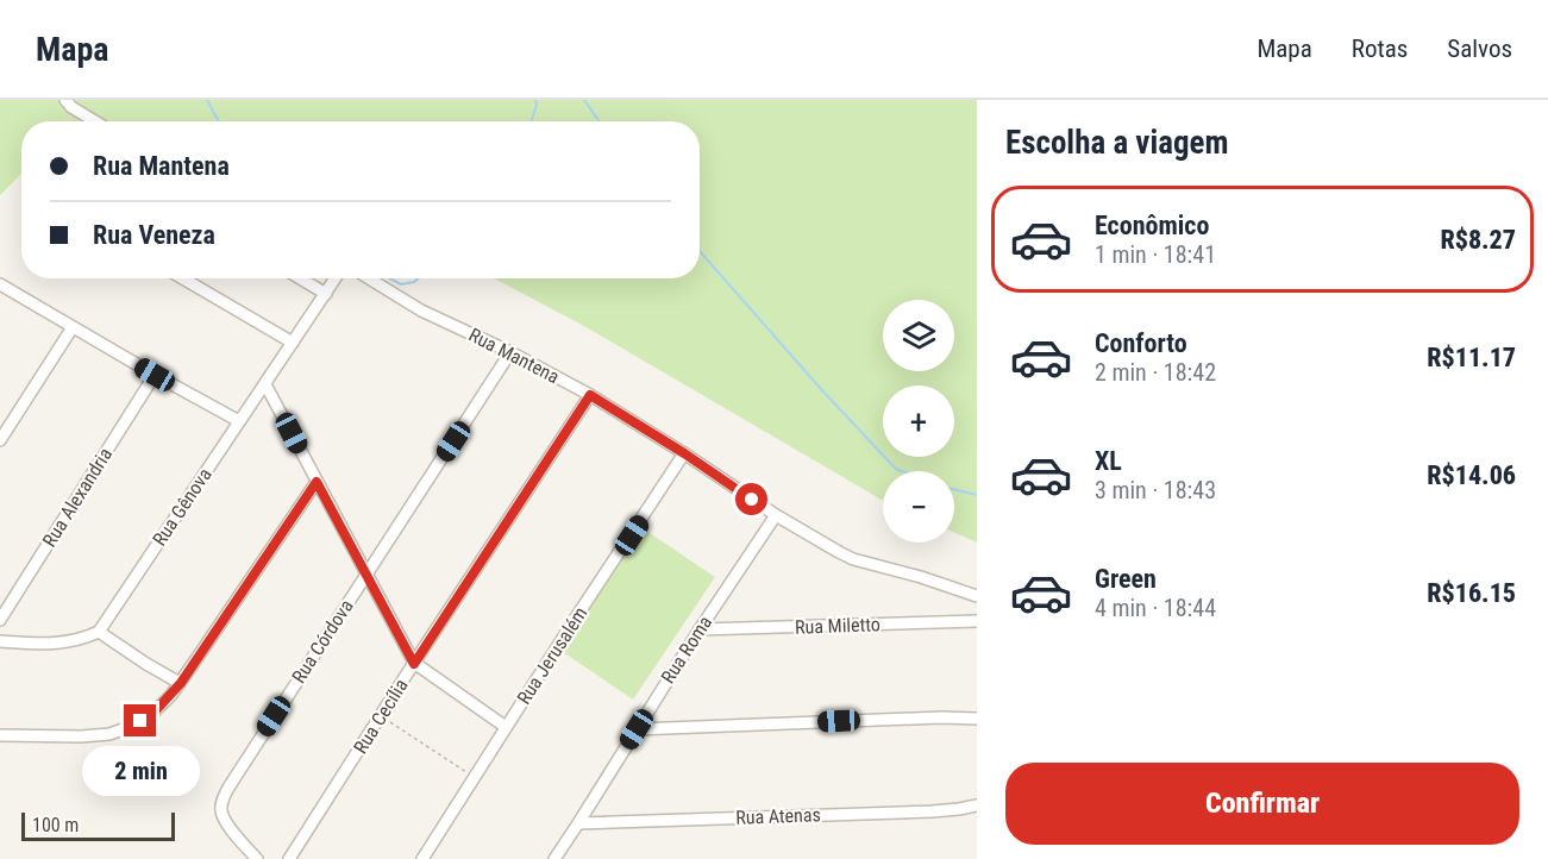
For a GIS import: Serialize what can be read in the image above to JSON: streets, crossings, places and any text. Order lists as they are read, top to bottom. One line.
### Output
{"streets":{"street":["Rua Mantena","Rua Alexandria","Rua Gênova","Rua Miletto","Rua Córdova","Rua Roma","Rua Jerusalém","Rua Cecília","Rua Atenas"]},"crossings":[["Rua Mantena","Rua Córdova"],["Rua Mantena","Rua Roma"],["Rua Mantena","Rua Jerusalém"],["Rua Mantena","Rua Cecília"],["Rua Miletto","Rua Roma"],["Rua Roma","Rua Atenas"]],"scale_bar":"100 m","page":{"header":"Mapa","nav":["Mapa","Rotas","Salvos"],"heading":"Escolha a viagem","banner":["Rua Mantena","Rua Veneza"],"list":[{"name":"Econômico","note":"1 min · 18:41","value":"R$8.27"},{"name":"Conforto","note":"2 min · 18:42","value":"R$11.17"},{"name":"XL","note":"3 min · 18:43","value":"R$14.06"},{"name":"Green","note":"4 min · 18:44","value":"R$16.15"}],"map_buttons":["+","−"],"bubble":"2 min","buttons":"Confirmar","scale":"100 m"}}
